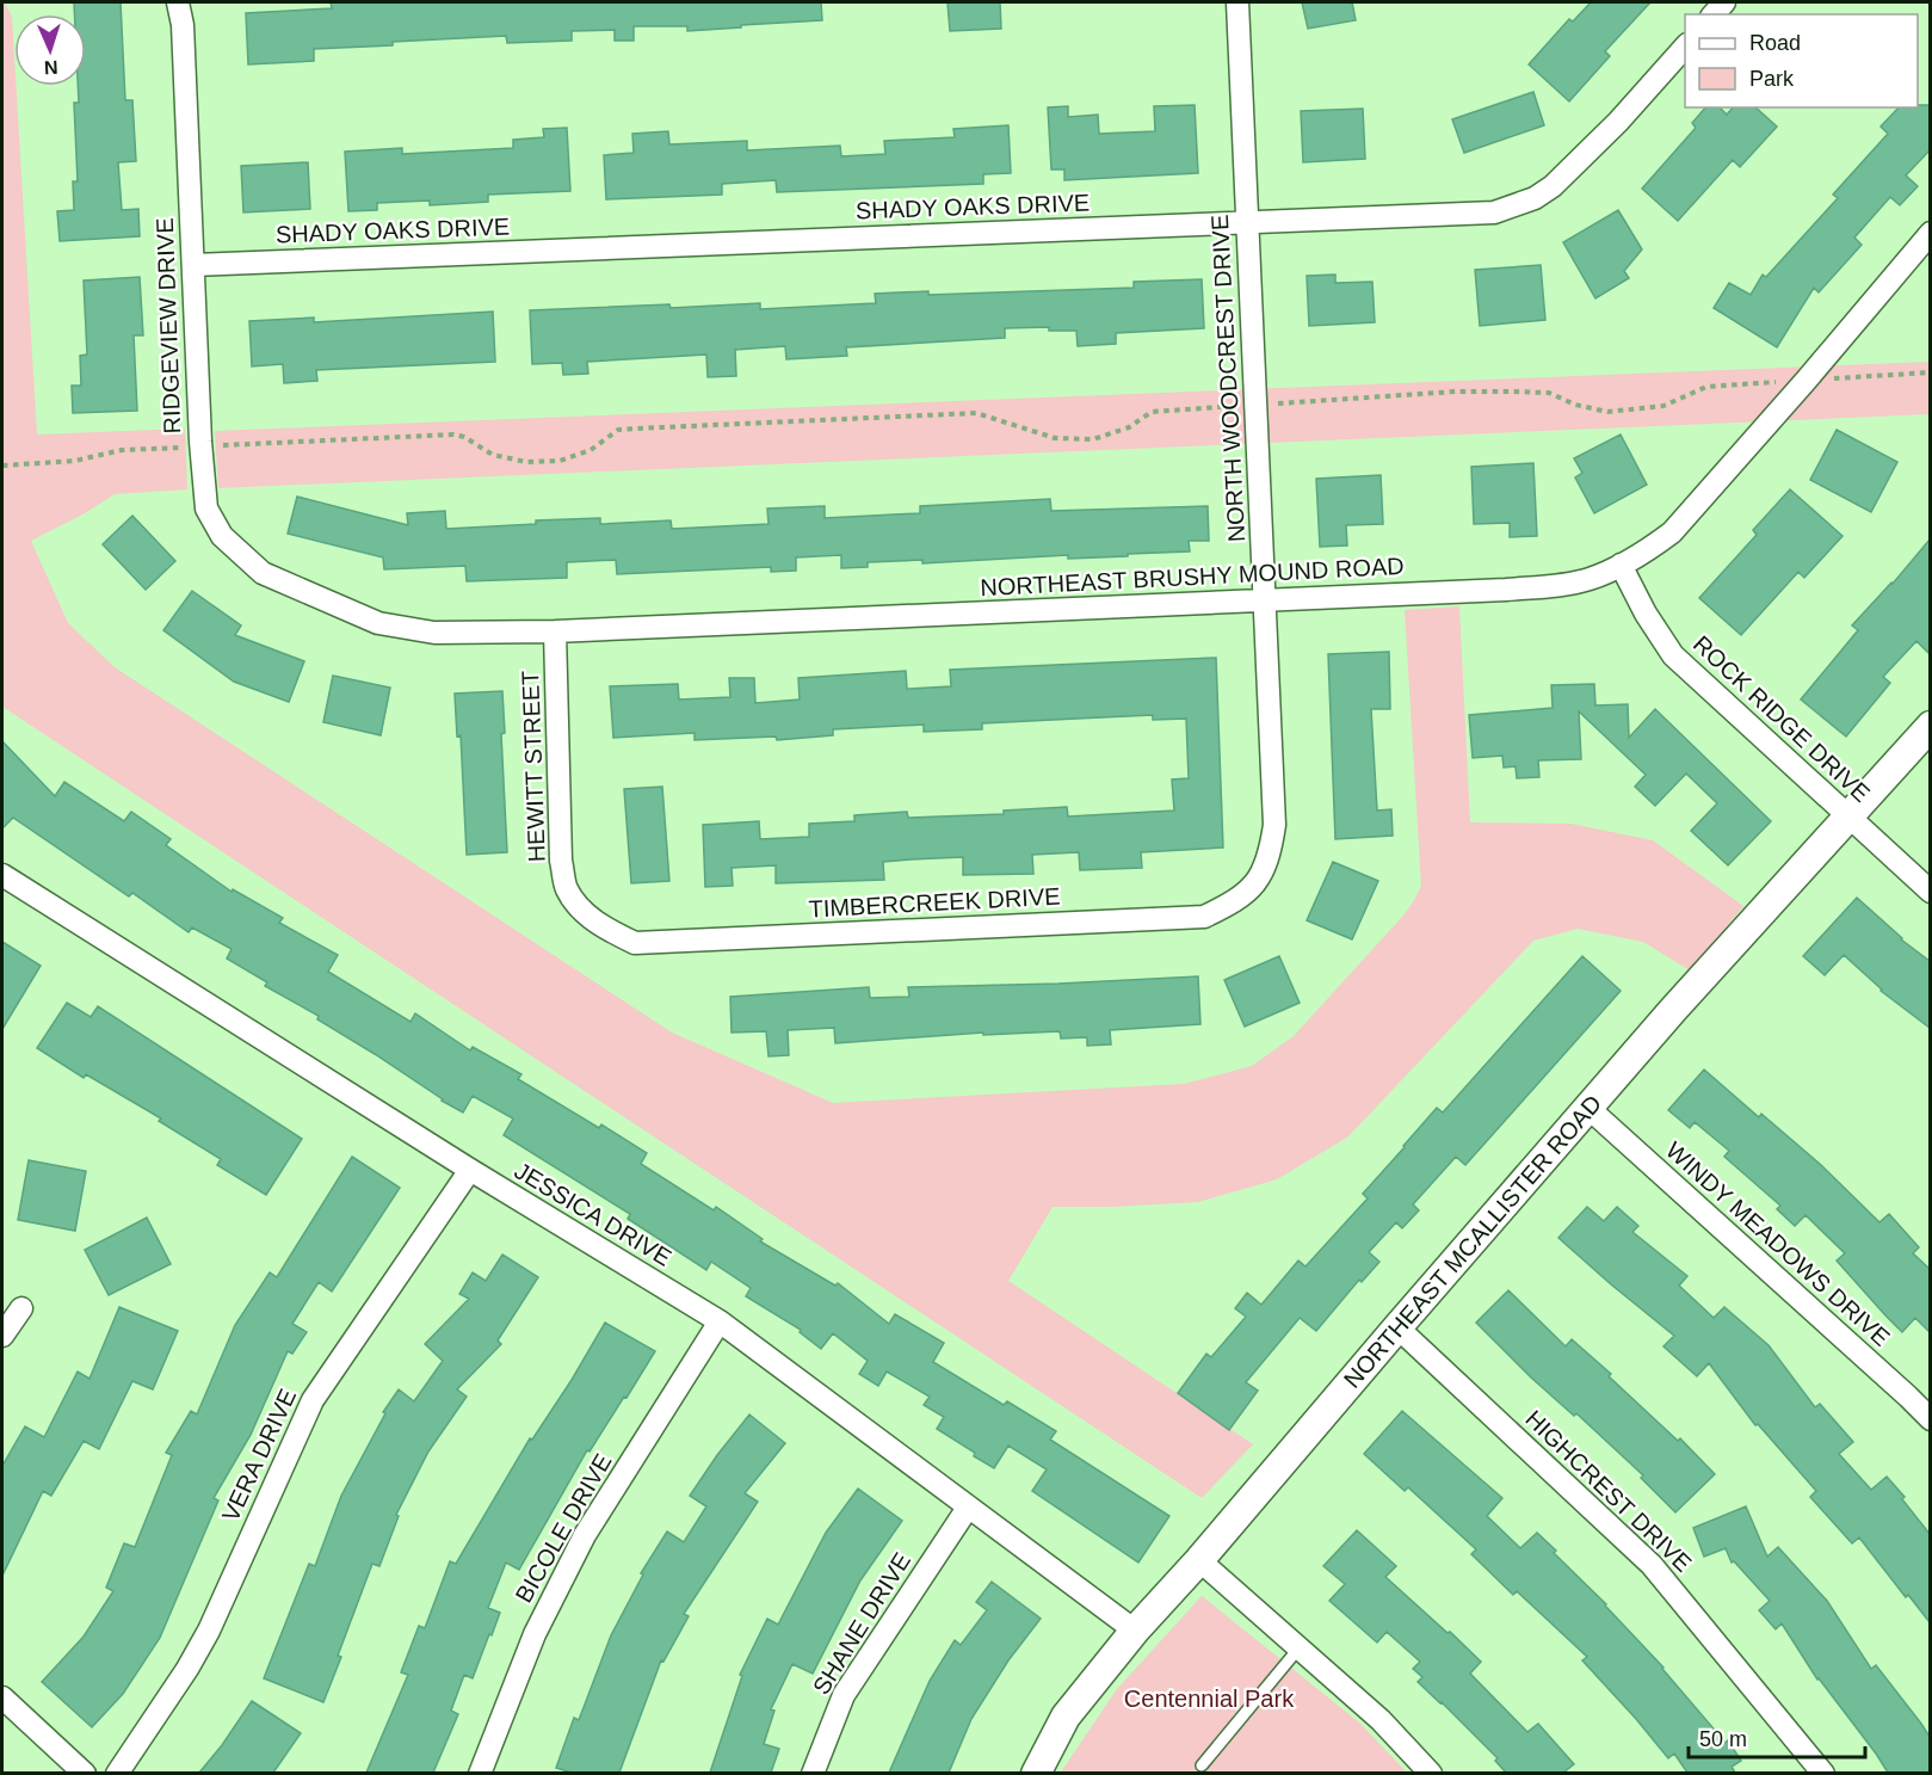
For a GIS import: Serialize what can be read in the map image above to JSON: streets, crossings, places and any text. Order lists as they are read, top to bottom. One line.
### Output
{"streets":{"street":["SHADY OAKS DRIVE","RIDGEVIEW DRIVE","NORTH WOODCREST DRIVE","NORTHEAST BRUSHY MOUND ROAD","ROCK RIDGE DRIVE","HEWITT STREET","TIMBERCREEK DRIVE","JESSICA DRIVE","NORTHEAST MCALLISTER ROAD","WINDY MEADOWS DRIVE","VERA DRIVE","HIGHCREST DRIVE","BICOLE DRIVE","SHANE DRIVE"]},"crossings":[["SHADY OAKS DRIVE","RIDGEVIEW DRIVE"],["SHADY OAKS DRIVE","NORTH WOODCREST DRIVE"],["RIDGEVIEW DRIVE","NORTHEAST BRUSHY MOUND ROAD"],["NORTH WOODCREST DRIVE","NORTHEAST BRUSHY MOUND ROAD"],["NORTH WOODCREST DRIVE","TIMBERCREEK DRIVE"],["NORTHEAST BRUSHY MOUND ROAD","ROCK RIDGE DRIVE"],["NORTHEAST BRUSHY MOUND ROAD","HEWITT STREET"],["ROCK RIDGE DRIVE","NORTHEAST MCALLISTER ROAD"],["HEWITT STREET","TIMBERCREEK DRIVE"],["JESSICA DRIVE","NORTHEAST MCALLISTER ROAD"],["JESSICA DRIVE","VERA DRIVE"],["JESSICA DRIVE","BICOLE DRIVE"],["JESSICA DRIVE","SHANE DRIVE"],["NORTHEAST MCALLISTER ROAD","WINDY MEADOWS DRIVE"],["NORTHEAST MCALLISTER ROAD","HIGHCREST DRIVE"]],"parks":["Centennial Park"],"legend":["Road","Park"],"scale_bar":"50 m","north":"bottom"}
